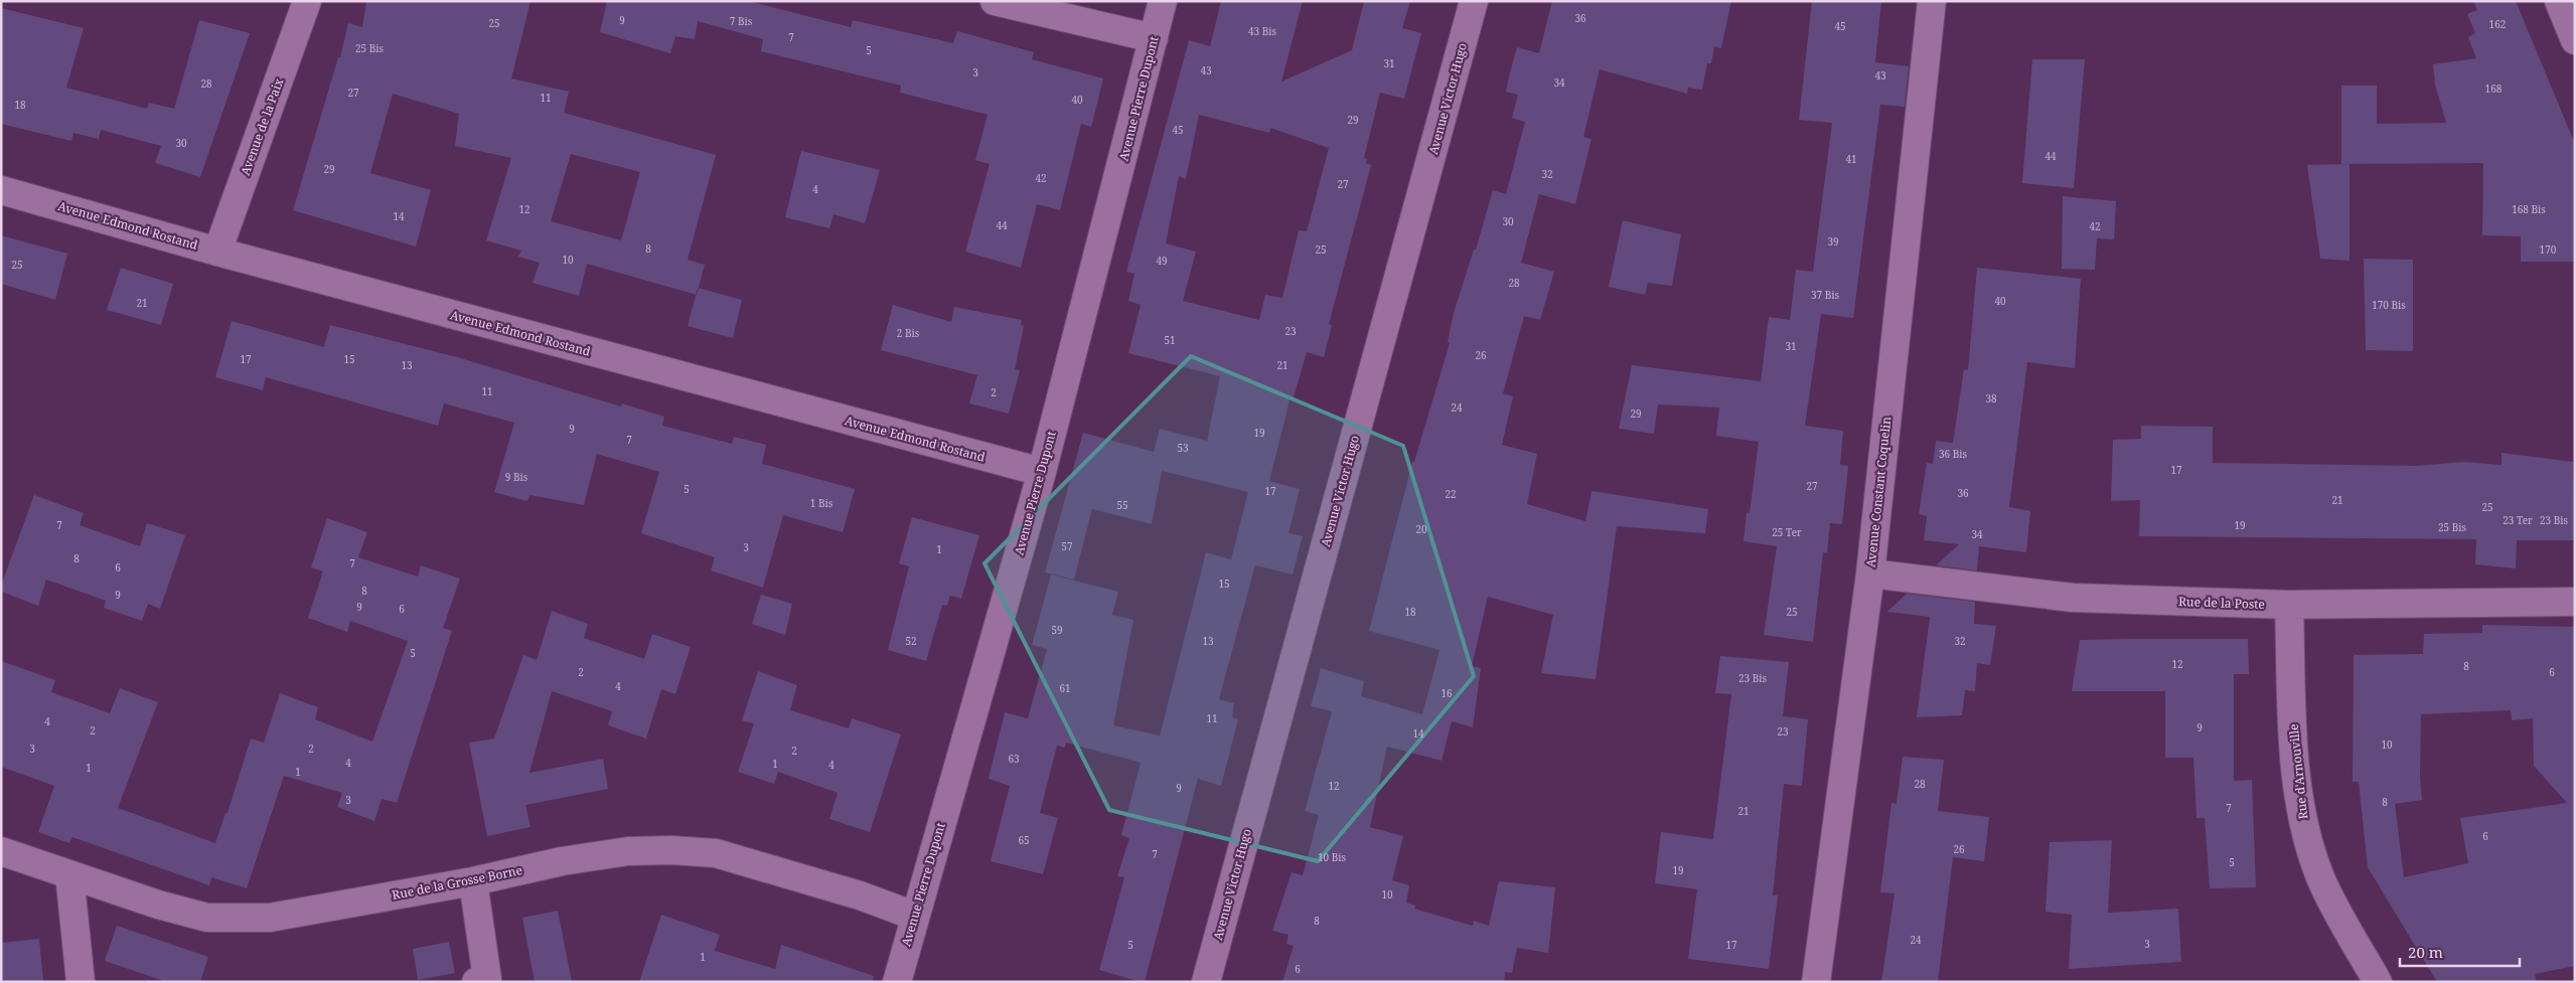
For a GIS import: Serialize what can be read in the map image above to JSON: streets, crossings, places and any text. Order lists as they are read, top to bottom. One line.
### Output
{"streets":{"street":["Avenue Pierre Dupont","Avenue Victor Hugo","Avenue de la Paix","Avenue Edmond Rostand","Avenue Constant Coquelin","Rue de la Poste","Rue d'Arnouville","Rue de la Grosse Borne"]},"crossings":[["Avenue Pierre Dupont","Avenue Edmond Rostand"],["Avenue Pierre Dupont","Rue de la Grosse Borne"],["Avenue de la Paix","Avenue Edmond Rostand"],["Avenue Constant Coquelin","Rue de la Poste"],["Rue de la Poste","Rue d'Arnouville"]],"house_numbers":["36","9","7 Bis","25","162","45","43 Bis","7","25 Bis","5","31","43","3","43","34","28","168","27","11","40","18","29","45","30","44","41","29","32","42","27","4","12","168 Bis","14","30","44","42","39","8","25","170","10","49","25","28","37 Bis","40","21","170 Bis","23","2 Bis","51","31","26","17","15","13","21","11","2","38","24","29","9","19","7","53","36 Bis","17","9 Bis","27","5","17","36","22","21","1 Bis","55","25","23 Ter","23 Bis","7","19","25 Bis","20","25 Ter","34","57","3","1","8","7","6","15","8","9","9","6","18","25","59","52","13","32","5","12","8","2","6","23 Bis","4","61","16","11","4","9","2","23","14","10","3","2","2","63","4","1","4","1","1","28","12","9","3","8","7","21","6","65","26","7","10 Bis","5","19","10","8","24","3","5","17","1","6"],"scale_bar":"20 m"}
